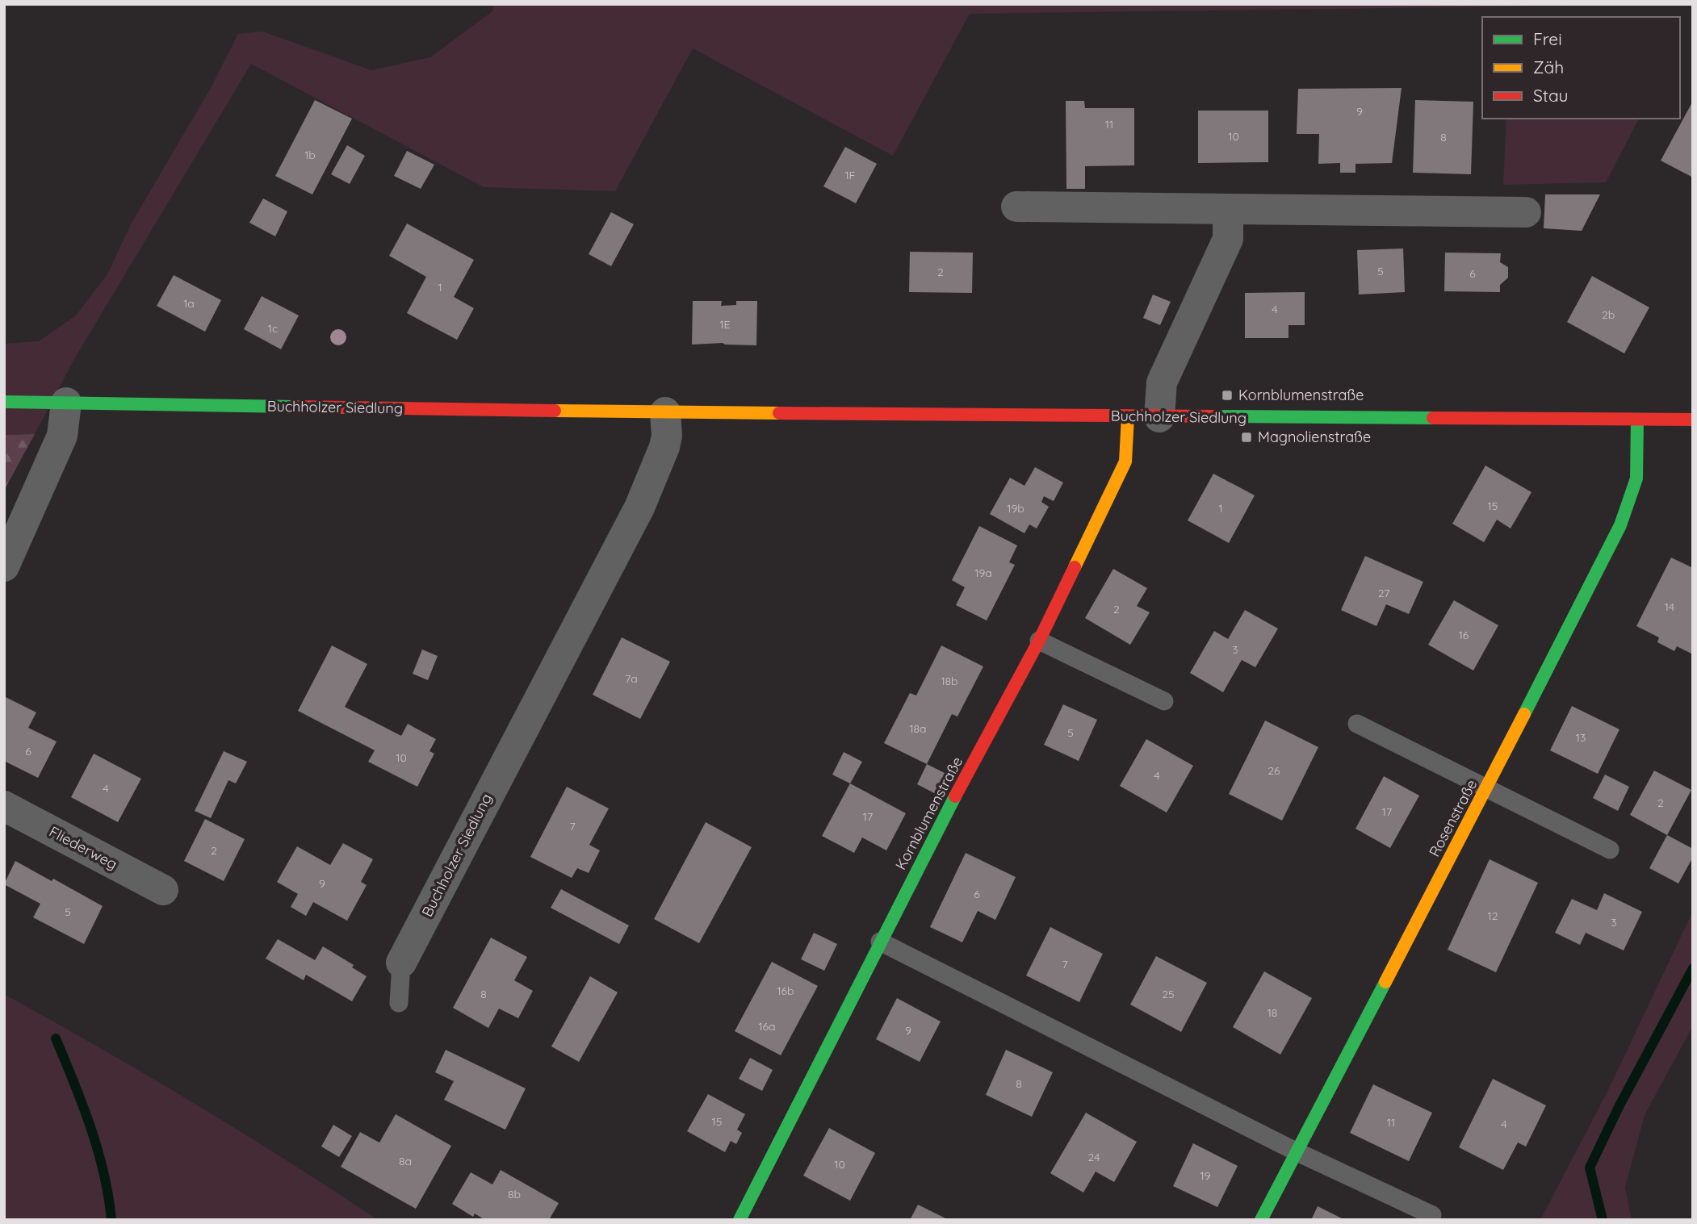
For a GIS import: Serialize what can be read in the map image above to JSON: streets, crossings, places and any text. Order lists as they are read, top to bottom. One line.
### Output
{"streets":{"street":["Buchholzer Siedlung","Kornblumenstraße","Rosenstraße","Fliederweg"]},"crossings":[["Buchholzer Siedlung","Kornblumenstraße"],["Buchholzer Siedlung","Rosenstraße"]],"places":{"transit":["Kornblumenstraße","Magnolienstraße"]},"house_numbers":["9","11","10","8","1b","1F","5","2","6","1","1a","4","2b","1E","1c","15","19b","1","19a","27","14","2","16","3","7a","18b","18a","5","13","6","10","26","4","4","2","17","17","7","2","9","6","5","12","3","7","16b","8","25","18","16a","9","8","15","11","4","24","8a","10","19","8b"],"legend":["Frei","Zäh","Stau"]}
